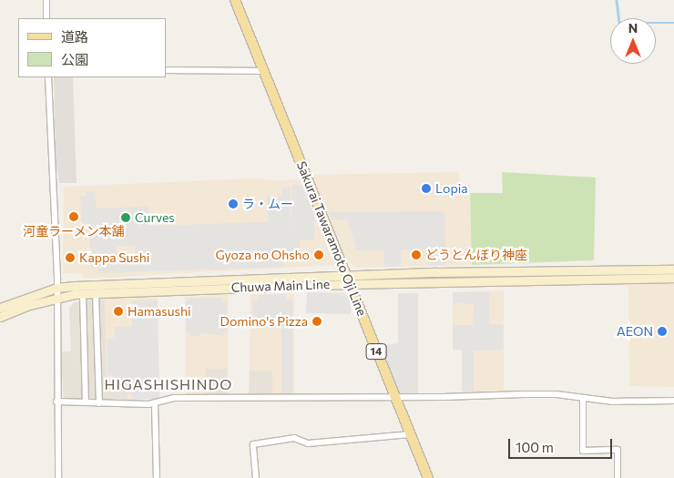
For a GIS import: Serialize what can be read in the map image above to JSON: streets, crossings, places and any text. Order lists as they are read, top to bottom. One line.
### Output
{"streets":{"main road":["Sakurai Tawaramoto Oji Line","Chuwa Main Line","14"]},"crossings":[["Sakurai Tawaramoto Oji Line","Chuwa Main Line"]],"districts":["HIGASHISHINDO"],"places":["Lopia","ラ・ムー","河童ラーメン本舗","Curves","Gyoza no Ohsho","どうとんぼり神座","Kappa Sushi","Hamasushi","Domino's Pizza","AEON"],"legend":["道路","公園"],"scale_bar":"100 m","north":"top"}
